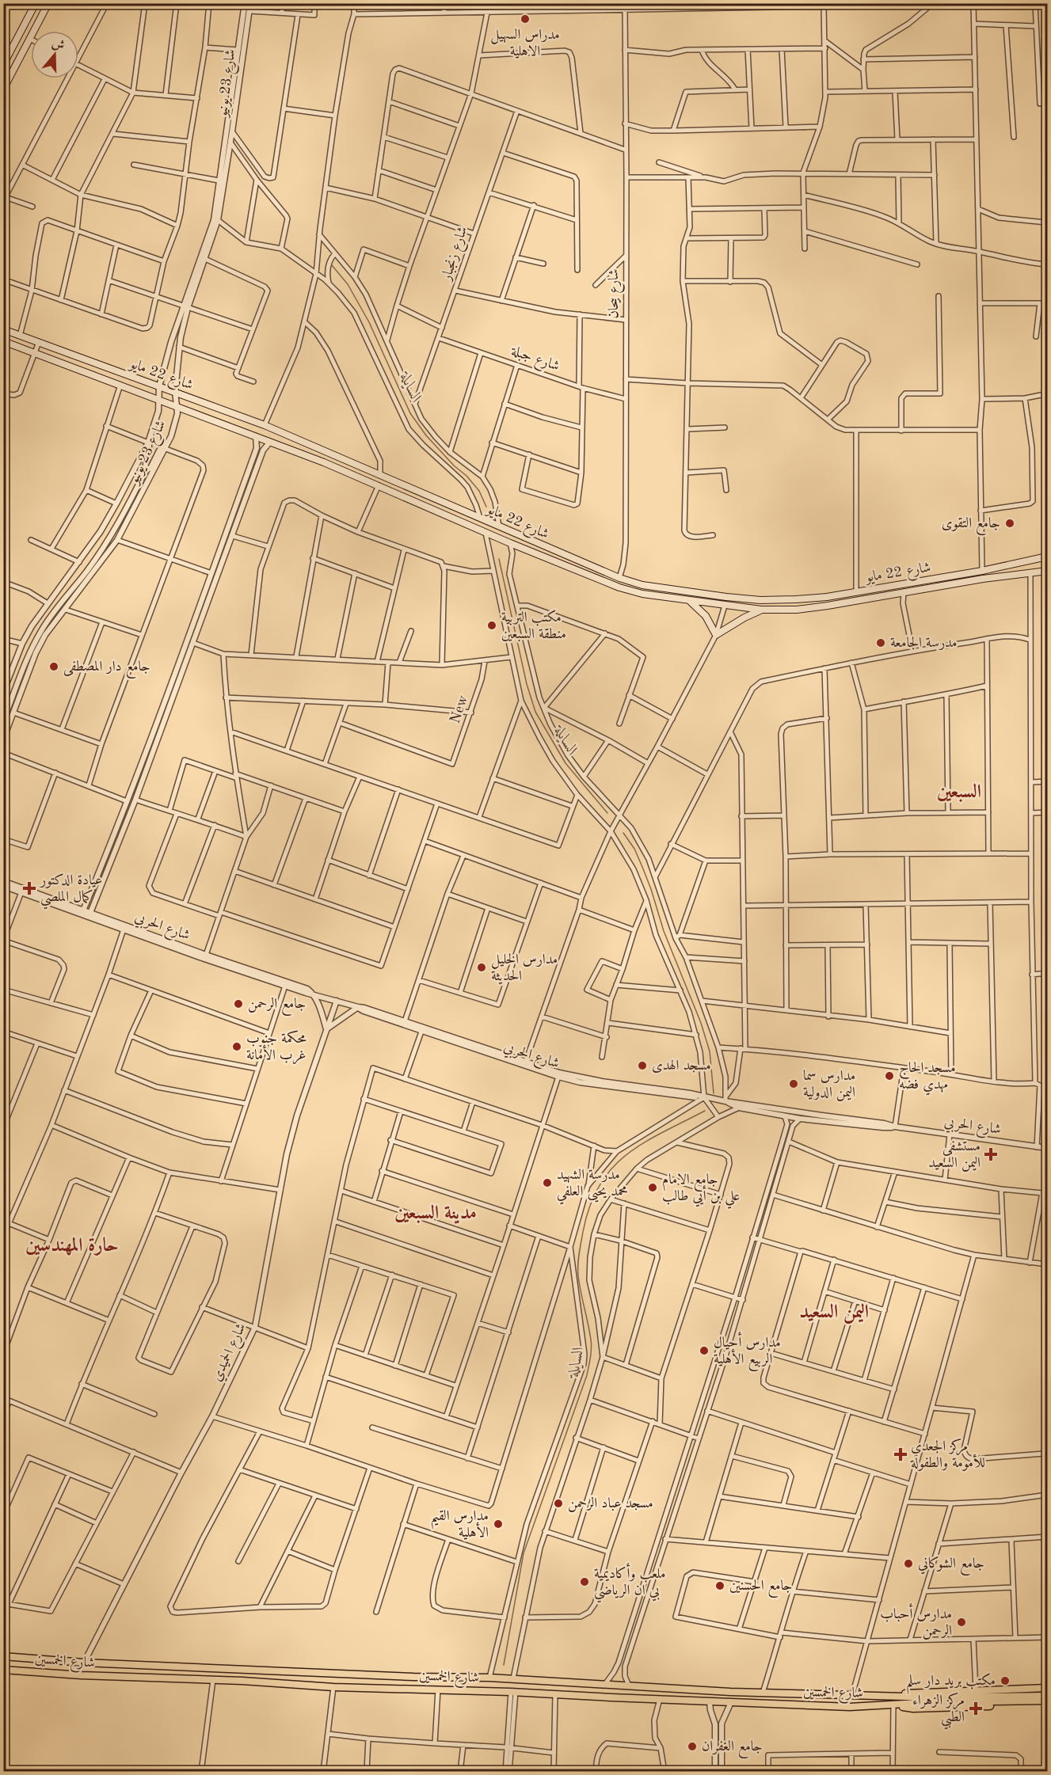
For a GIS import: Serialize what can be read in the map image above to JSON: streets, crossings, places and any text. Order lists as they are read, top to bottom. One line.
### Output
{"streets":{"main road":["شارع 22 مايو","شارع الخمسين"],"street":["شارع 23 يونيو","شارع زنجبار","شارع بيحان","شارع جبلة","New","شارع الحربي","شارع الحميدي"]},"crossings":[["شارع 23 يونيو","شارع 22 مايو"],["شارع زنجبار","شارع جبلة"],["شارع بيحان","شارع جبلة"],["شارع بيحان","شارع 22 مايو"],["شارع الحربي","شارع الحميدي"],["شارع الحميدي","شارع الخمسين"]],"districts":["السبعين","مدينة السبعين","حارة المهندسين","اليمن السعيد"],"water":["السايلة"],"places":{"other":["مدراس السهيل الاهلية","جامع التقوى","مكتب التربية منطقة السبعين","مدرسة الجامعة","جامع دار المصطفى","مدارس الخليل الحديثة","جامع الرحمن","محكمة جنوب غرب الأمانة","مسجد الهدى","مسجد الحاج مهدي فضه","مدارس سما اليمن الدولية","مدرسة الشهيد محمد يحيى العلفي","جامع الامام علي بن أيي طالب","مدارس أجيال الربيع الأهلية","مسجد عباد الرحمن","مدارس القيم الأهلية","جامع الشوكاني","ملعب وأكاديمية بي ان الرياضي","جامع الحسنين","مدارس أحباب الرحمن","مكتب بريد دار سلم","جامع الغفران"],"health":["عيادة الدكتور كمال الملصي","مستشفى اليمن السعيد","مركز الجعدي للأمومة والطفولة","مركز الزهراء الطبي"]},"north":"top"}
